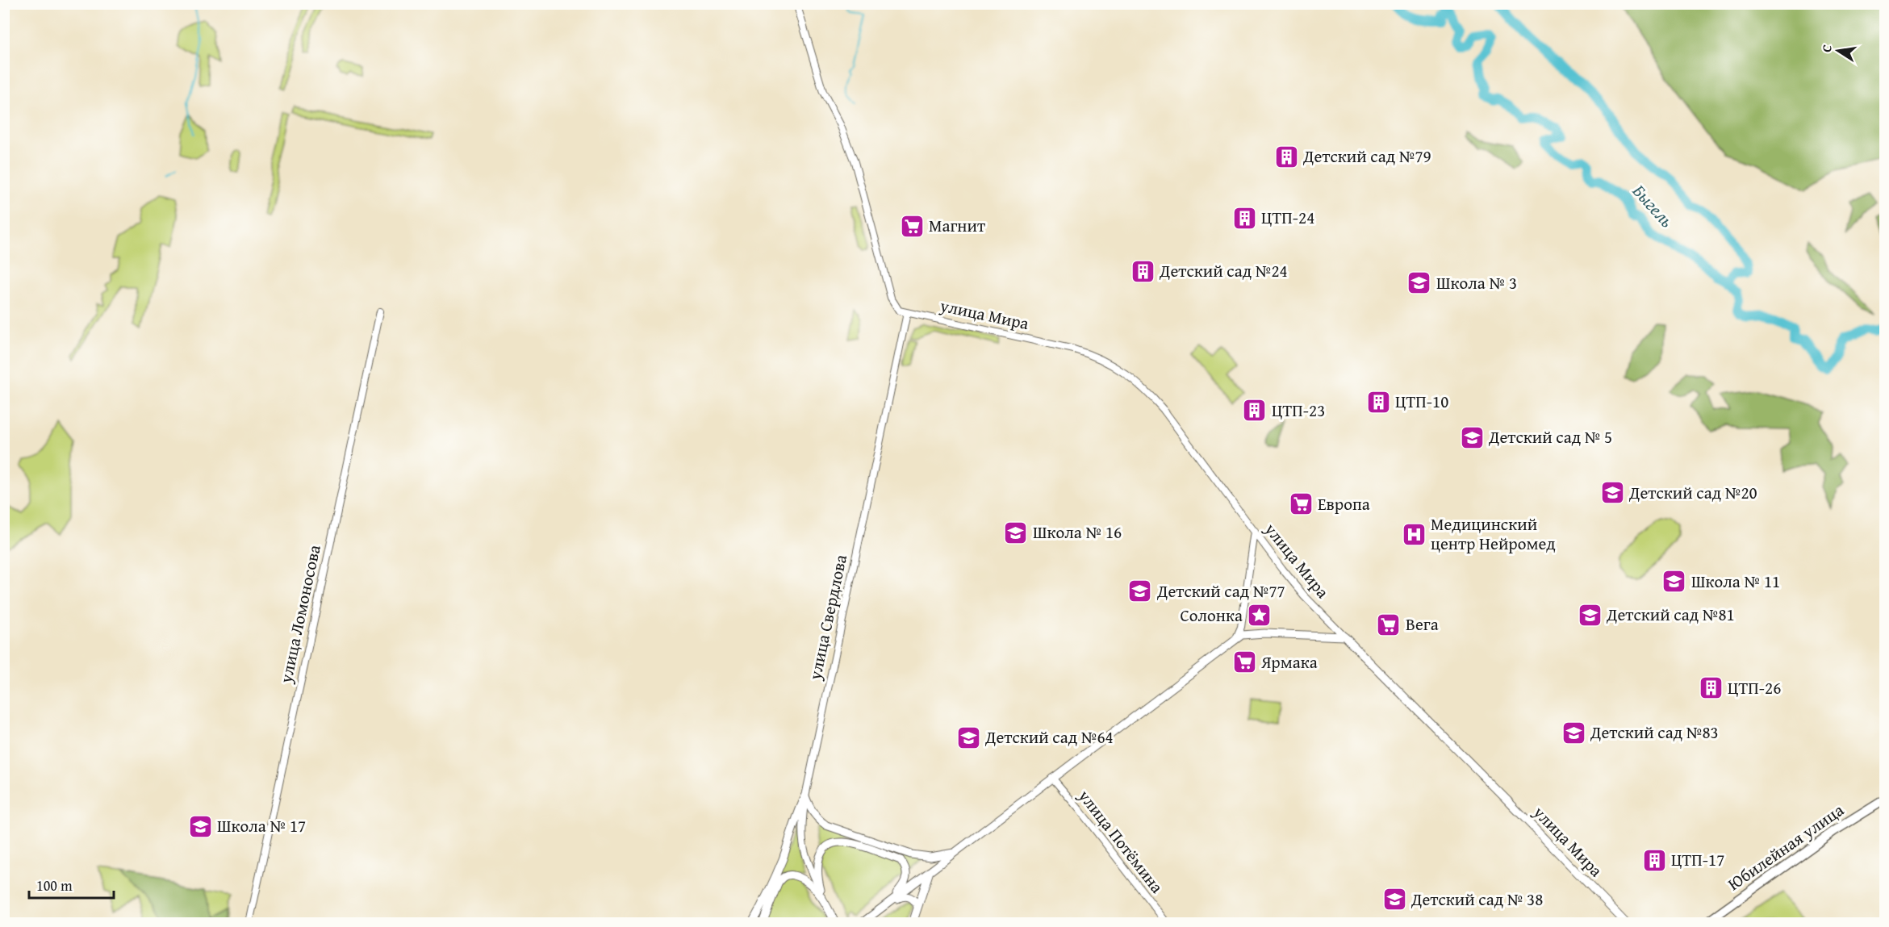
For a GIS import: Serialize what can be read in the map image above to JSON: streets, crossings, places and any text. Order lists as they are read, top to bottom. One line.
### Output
{"streets":{"main road":["улица Мира","улица Свердлова","Юбилейная улица"],"street":["улица Ломоносова","улица Потёмина"]},"crossings":[["улица Мира","улица Свердлова"]],"water":["Быгель"],"places":{"building":["Детский сад №79","ЦТП-24","Детский сад №24","ЦТП-10","ЦТП-23","ЦТП-26","ЦТП-17"],"supermarket":["Магнит","Европа","Вега","Ярмака"],"school or university":["Школа № 3","Детский сад № 5","Детский сад №20","Школа № 16","Школа № 11","Детский сад №77","Детский сад №81","Детский сад №83","Детский сад №64","Школа № 17","Детский сад № 38"],"hospital":["Медицинский центр Нейромед"],"place":["Солонка"]},"scale_bar":"100 m","north":"left"}
